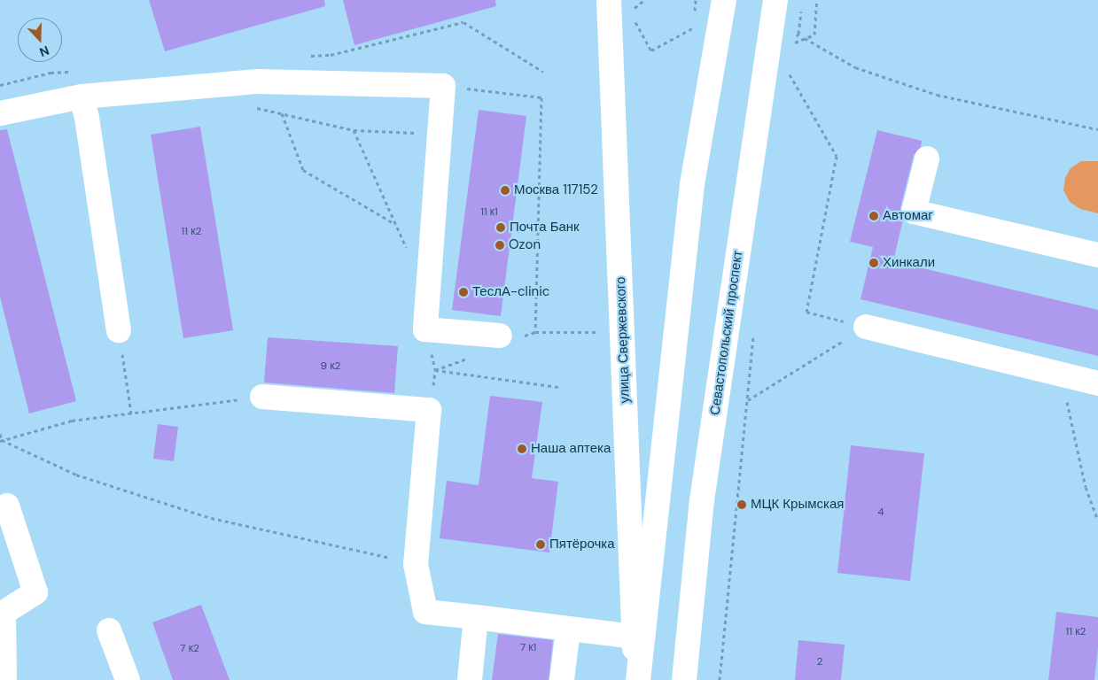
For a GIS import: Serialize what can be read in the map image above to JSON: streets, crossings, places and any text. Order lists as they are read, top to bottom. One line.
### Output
{"streets":{"main road":["Севастопольский проспект","улица Свержевского"]},"places":["Москва 117152","Автомаг","Почта Банк","Ozon","Хинкали","ТеслА-clinic","Наша аптека","МЦК Крымская","Пятёрочка"],"house_numbers":["11 к1","11 к2","9 к2","4","11 к2","7 к1","7 к2","2"],"north":"bottom"}
